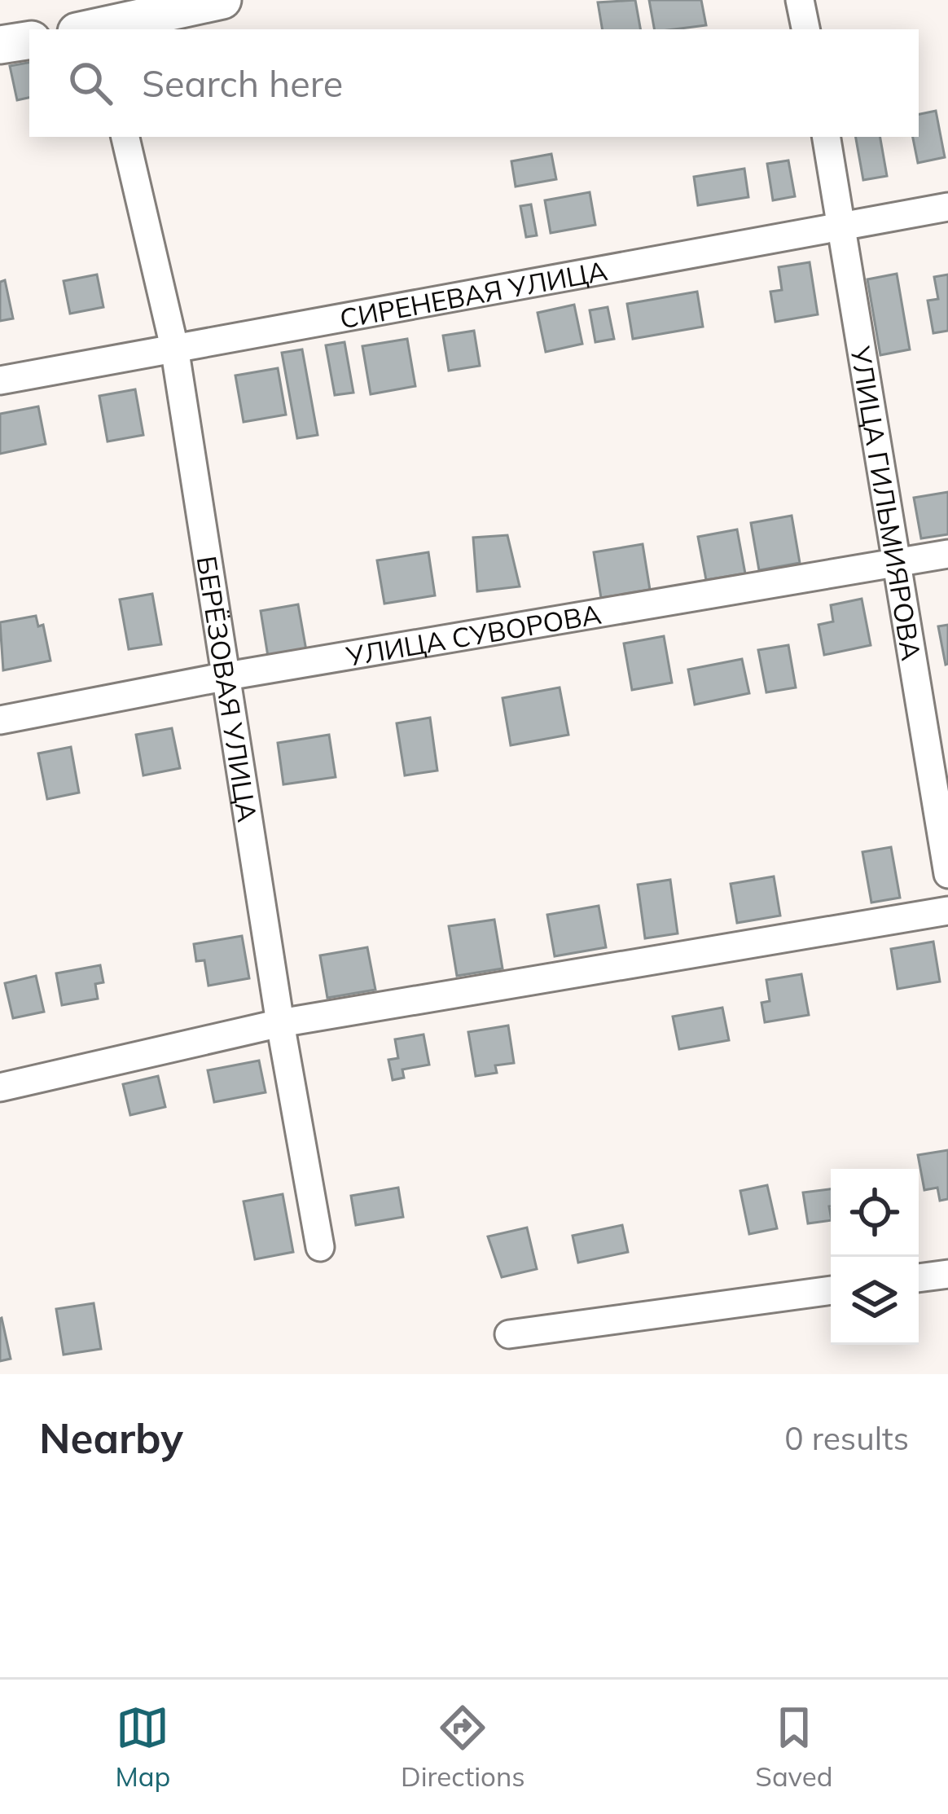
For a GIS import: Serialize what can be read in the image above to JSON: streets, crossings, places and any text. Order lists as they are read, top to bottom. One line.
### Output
{"streets":{"street":["СИРЕНЕВАЯ УЛИЦА","УЛИЦА ГИЛЬМИЯРОВА","УЛИЦА СУВОРОВА","БЕРЁЗОВАЯ УЛИЦА"]},"crossings":[["СИРЕНЕВАЯ УЛИЦА","УЛИЦА ГИЛЬМИЯРОВА"],["СИРЕНЕВАЯ УЛИЦА","БЕРЁЗОВАЯ УЛИЦА"],["УЛИЦА ГИЛЬМИЯРОВА","УЛИЦА СУВОРОВА"],["УЛИЦА СУВОРОВА","БЕРЁЗОВАЯ УЛИЦА"]],"page":{"search":"Search here","heading":["Nearby","0 results"],"nav":["Map","Directions","Saved"]}}
